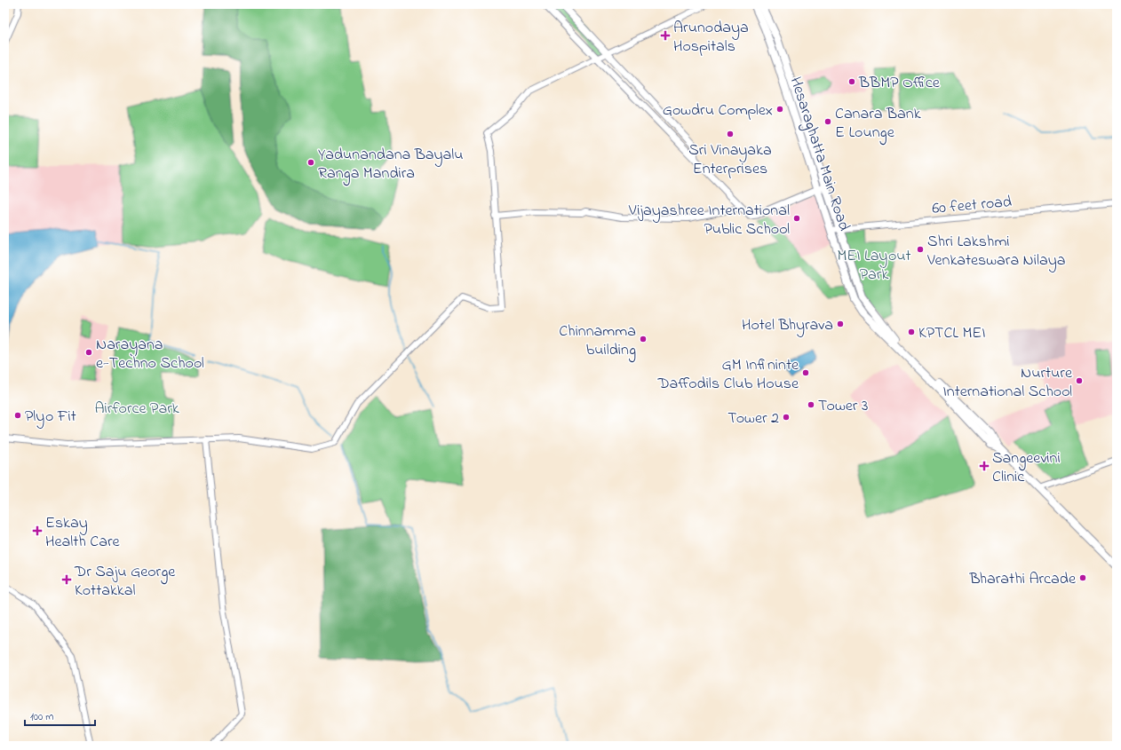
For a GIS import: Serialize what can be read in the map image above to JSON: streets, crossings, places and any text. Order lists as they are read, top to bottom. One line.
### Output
{"streets":{"main road":["Hesaraghatta Main Road"],"street":["60 feet road"]},"crossings":[["Hesaraghatta Main Road","60 feet road"]],"parks":["MEI Layout Park","Airforce Park"],"places":{"health":["Arunodaya Hospitals","Sangeevini Clinic","Eskay Health Care","Dr Saju George Kottakkal"],"other":["BBMP Office","Gowdru Complex","Canara Bank E Lounge","Sri Vinayaka Enterprises","Yadunandana Bayalu Ranga Mandira","Vijayashree International Public School","Shri Lakshmi Venkateswara Nilaya","Hotel Bhyrava","KPTCL MEI","Chinnamma building","Narayana e-Techno School","GM Infininte Daffodils Club House","Nurture International School","Tower 3","Plyo Fit","Tower 2","Bharathi Arcade"]},"scale_bar":"100 m"}
